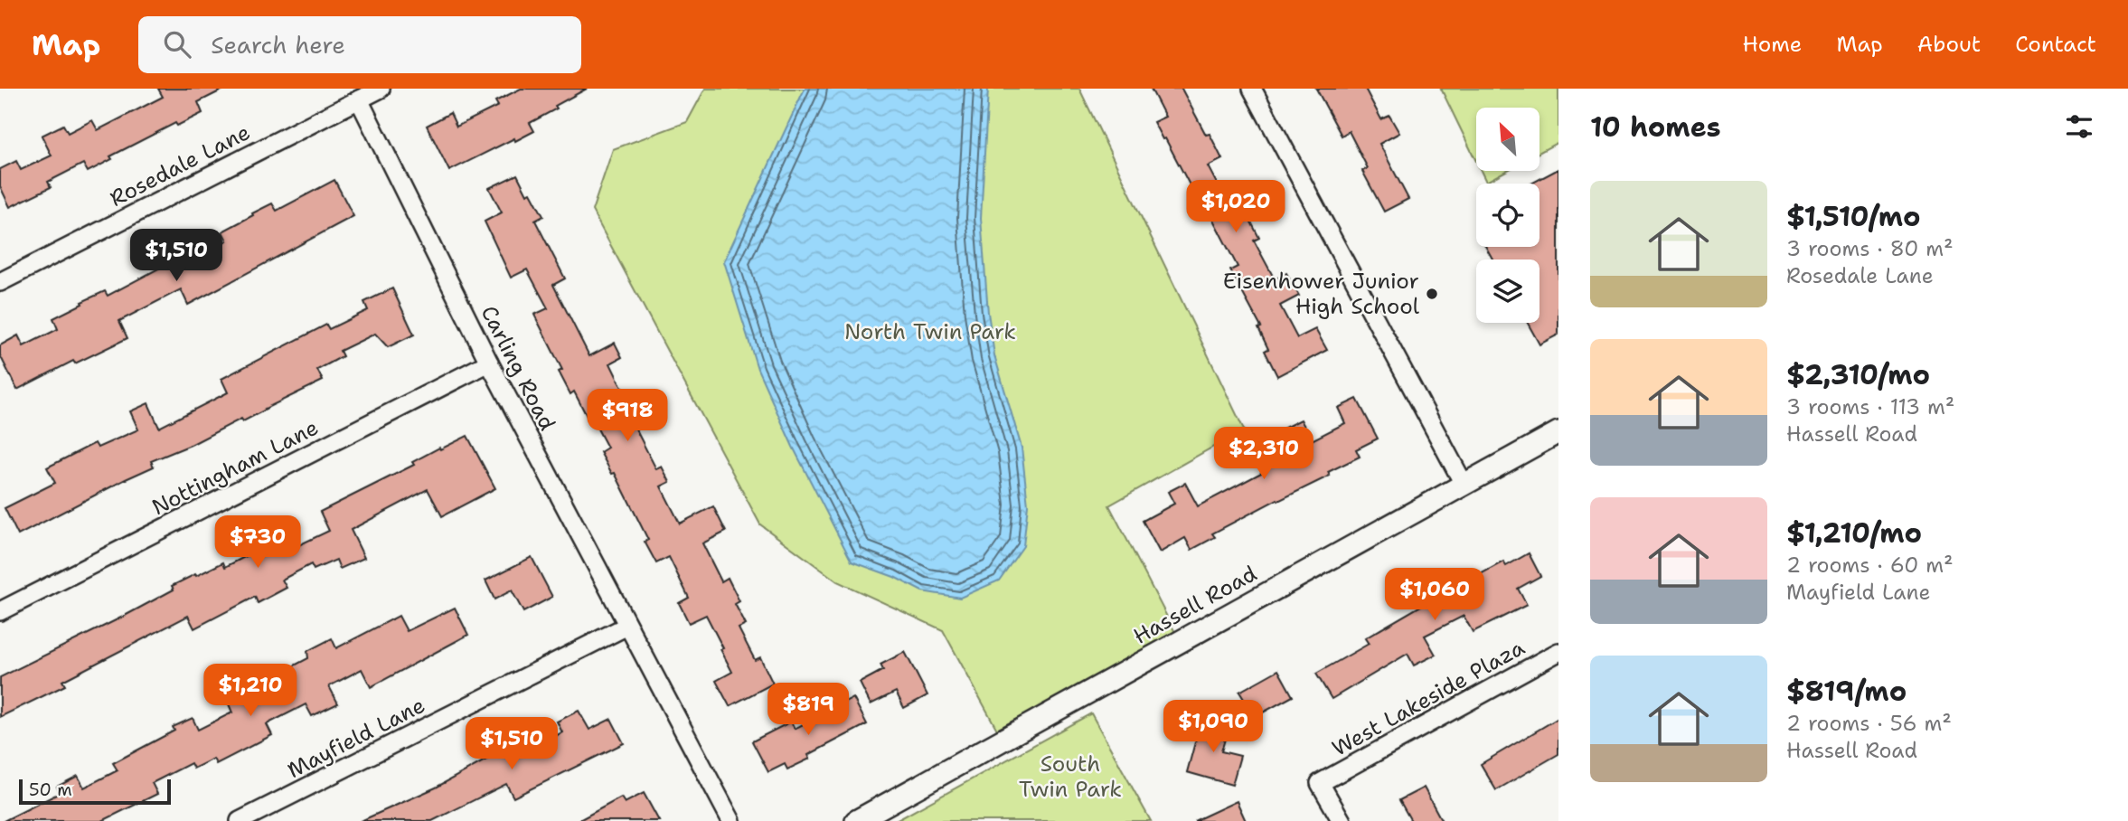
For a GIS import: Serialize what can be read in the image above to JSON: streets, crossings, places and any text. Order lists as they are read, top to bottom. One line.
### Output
{"streets":{"street":["Rosedale Lane","Carling Road","Nottingham Lane","Hassell Road","West Lakeside Plaza","Mayfield Lane"]},"crossings":[["Rosedale Lane","Carling Road"],["Carling Road","Nottingham Lane"],["Carling Road","Mayfield Lane"]],"parks":["North Twin Park","South Twin Park"],"places":["Eisenhower Junior High School"],"scale_bar":"50 m","north":"top left","page":{"header":"Map","search":"Search here","nav":["Home","Map","About","Contact"],"heading":"10 homes","list":[{"name":"$1,510/mo","note":"3 rooms · 80 m² · Rosedale Lane"},{"name":"$2,310/mo","note":"3 rooms · 113 m² · Hassell Road"},{"name":"$1,210/mo","note":"2 rooms · 60 m² · Mayfield Lane"},{"name":"$819/mo","note":"2 rooms · 56 m² · Hassell Road"}],"price":["$1,020","$1,510","$918","$2,310","$730","$1,060","$1,210","$819","$1,090","$1,510"],"scale":"50 m"}}
